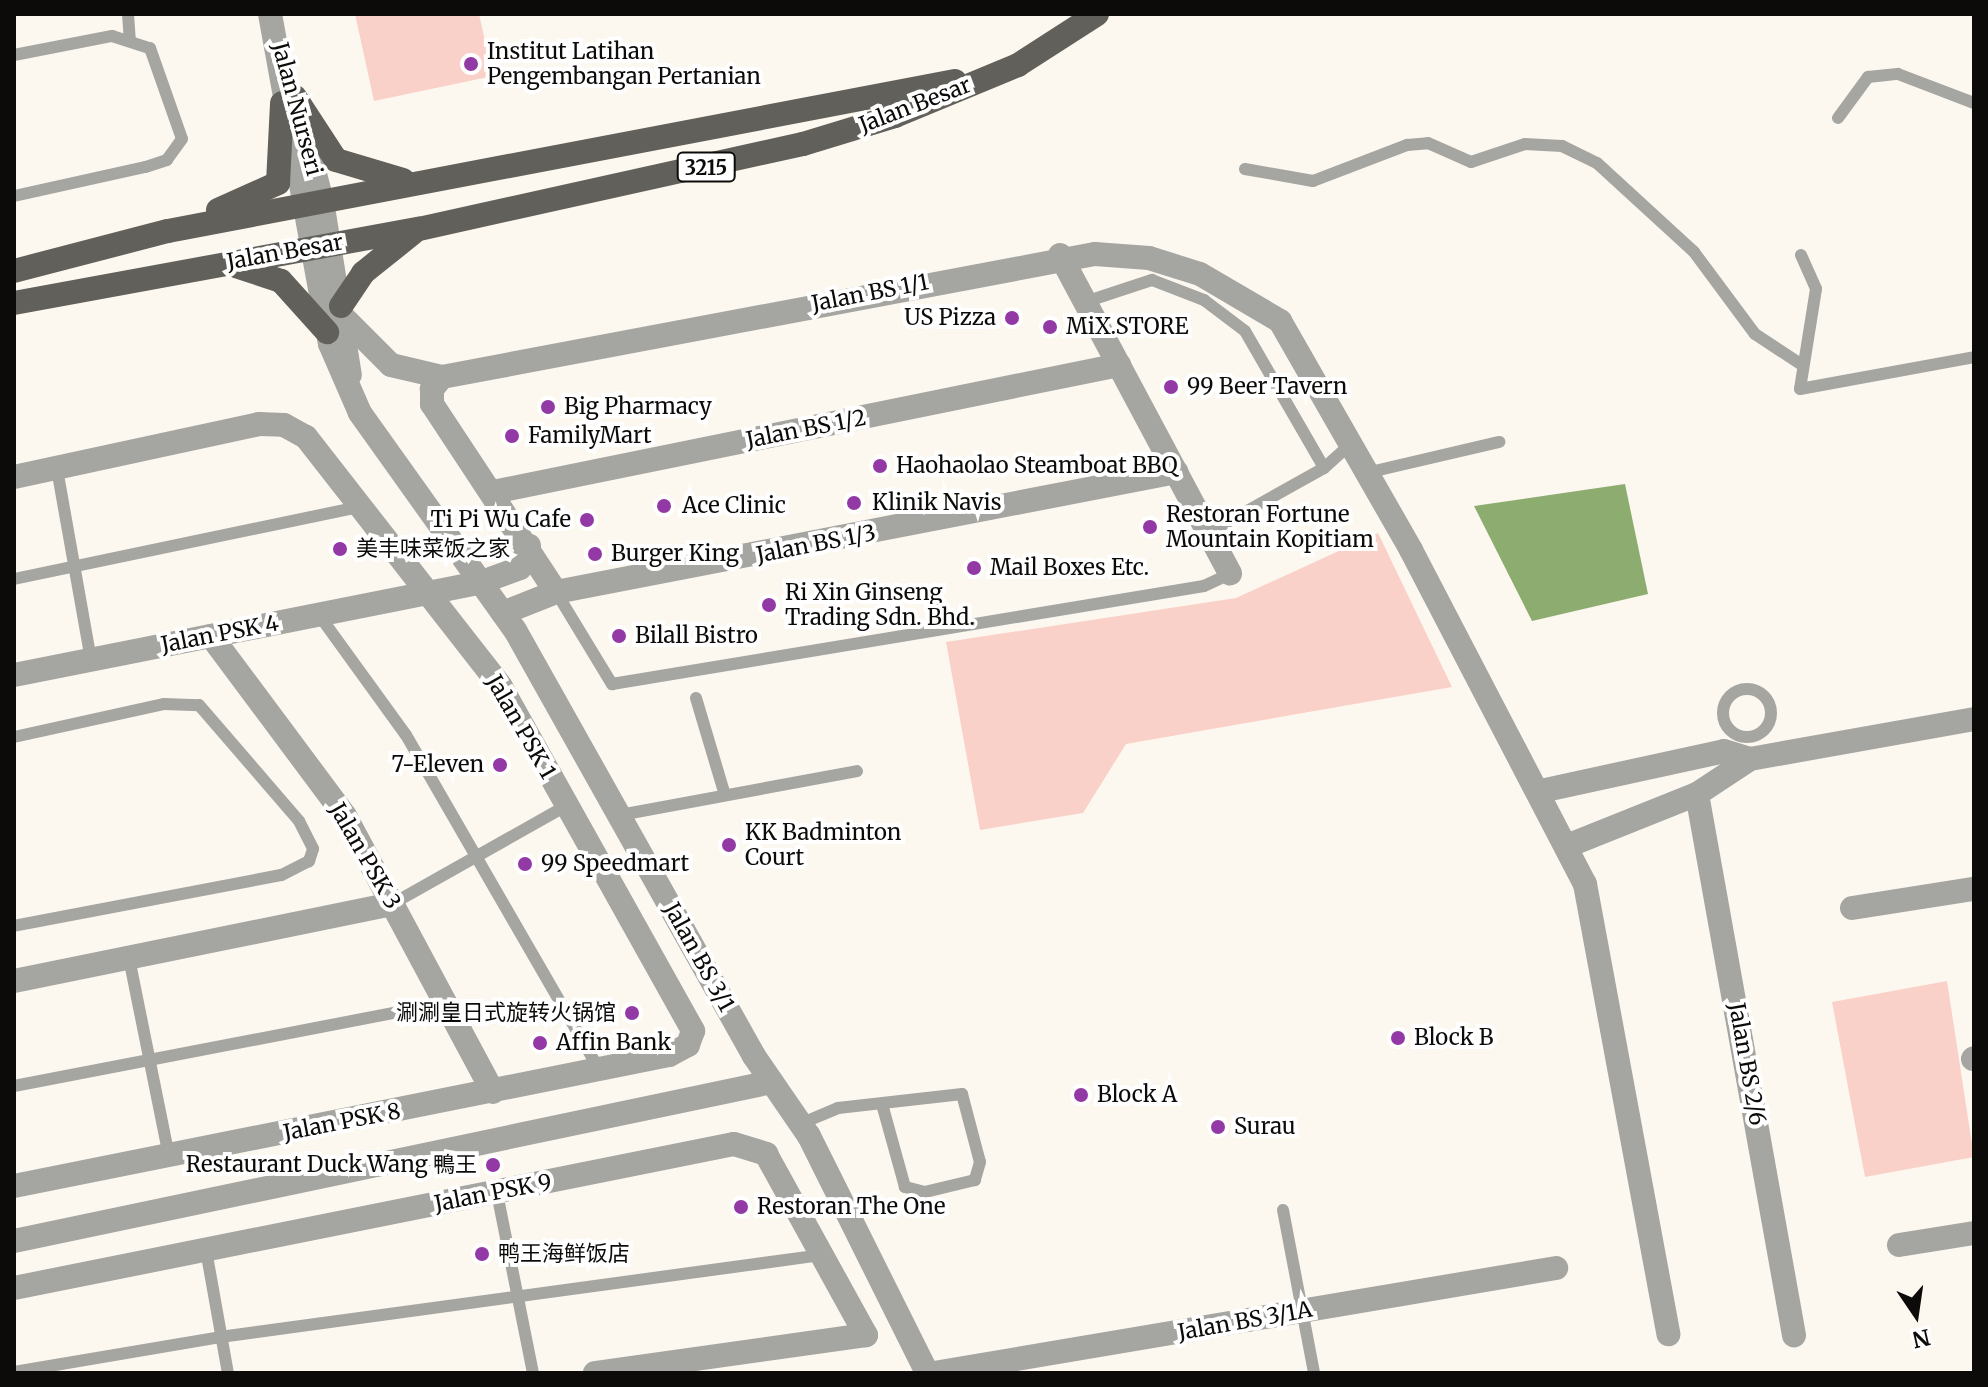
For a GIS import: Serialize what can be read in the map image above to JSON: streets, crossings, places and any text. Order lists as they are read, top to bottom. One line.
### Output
{"streets":{"main road":["Jalan Besar","3215"],"street":["Jalan Nurseri","Jalan BS 1/1","Jalan BS 1/2","Jalan BS 1/3","Jalan PSK 4","Jalan PSK 1","Jalan PSK 3","Jalan BS 3/1","Jalan BS 2/6","Jalan PSK 8","Jalan PSK 9","Jalan BS 3/1A"]},"crossings":[["Jalan Besar","Jalan Nurseri"],["Jalan Besar","3215"],["Jalan Besar","Jalan BS 3/1"],["Jalan Nurseri","Jalan BS 3/1"],["Jalan BS 1/1","Jalan BS 3/1"],["Jalan BS 1/3","Jalan BS 3/1"],["Jalan PSK 4","Jalan PSK 1"],["Jalan PSK 4","Jalan PSK 3"],["Jalan PSK 4","Jalan BS 3/1"],["Jalan PSK 1","Jalan PSK 8"],["Jalan PSK 3","Jalan PSK 8"]],"places":["Institut Latihan Pengembangan Pertanian","US Pizza","MiX.STORE","99 Beer Tavern","Big Pharmacy","FamilyMart","Haohaolao Steamboat BBQ","Klinik Navis","Ace Clinic","Ti Pi Wu Cafe","Restoran Fortune Mountain Kopitiam","美丰味菜饭之家","Burger King","Mail Boxes Etc.","Ri Xin Ginseng Trading Sdn. Bhd.","Bilall Bistro","7-Eleven","KK Badminton Court","99 Speedmart","涮涮皇日式旋转火锅馆","Block B","Affin Bank","Block A","Surau","Restaurant Duck Wang 鴨王","Restoran The One","鸭王海鲜饭店"],"north":"bottom"}
